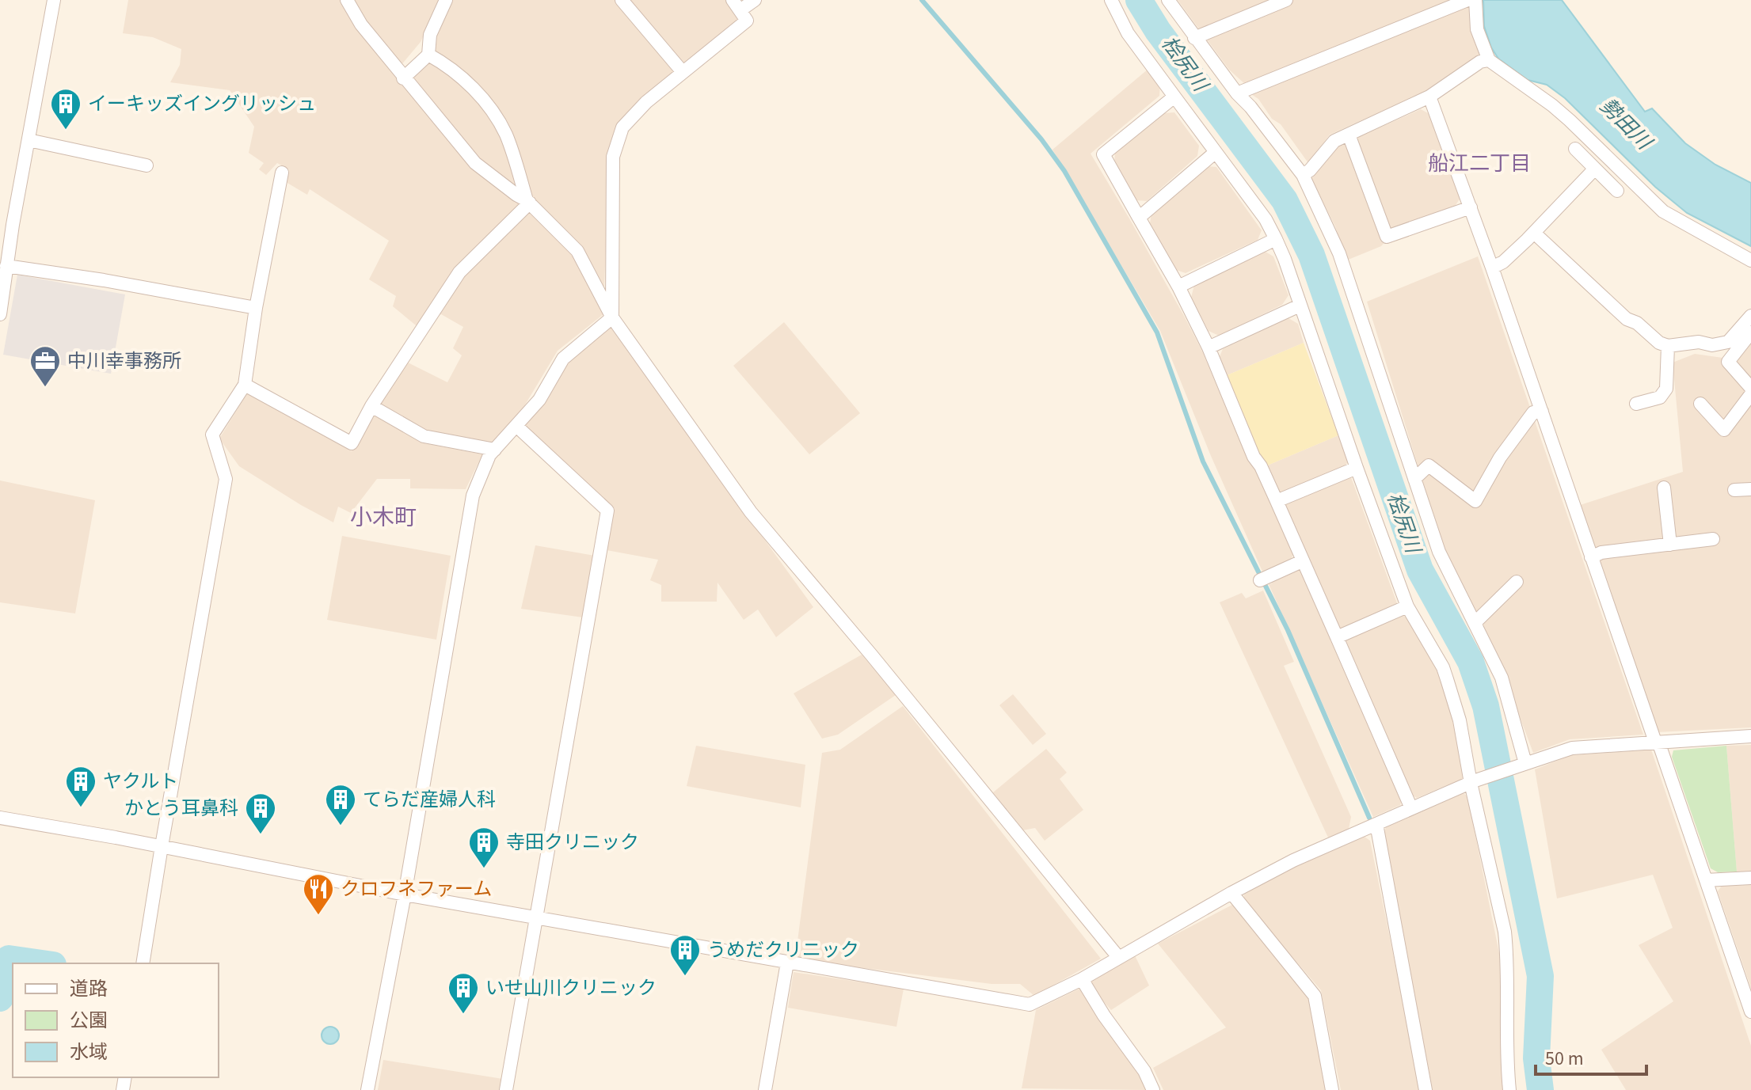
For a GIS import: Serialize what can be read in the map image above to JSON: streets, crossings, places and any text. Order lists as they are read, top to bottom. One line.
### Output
{"districts":["船江二丁目","小木町"],"water":["桧尻川","勢田川"],"places":{"building":["イーキッズイングリッシュ","ヤクルト","てらだ産婦人科","かとう耳鼻科","寺田クリニック","うめだクリニック","いせ山川クリニック"],"office":["中川幸事務所"],"restaurant":["クロフネファーム"]},"legend":["道路","公園","水域"],"scale_bar":"50 m"}
